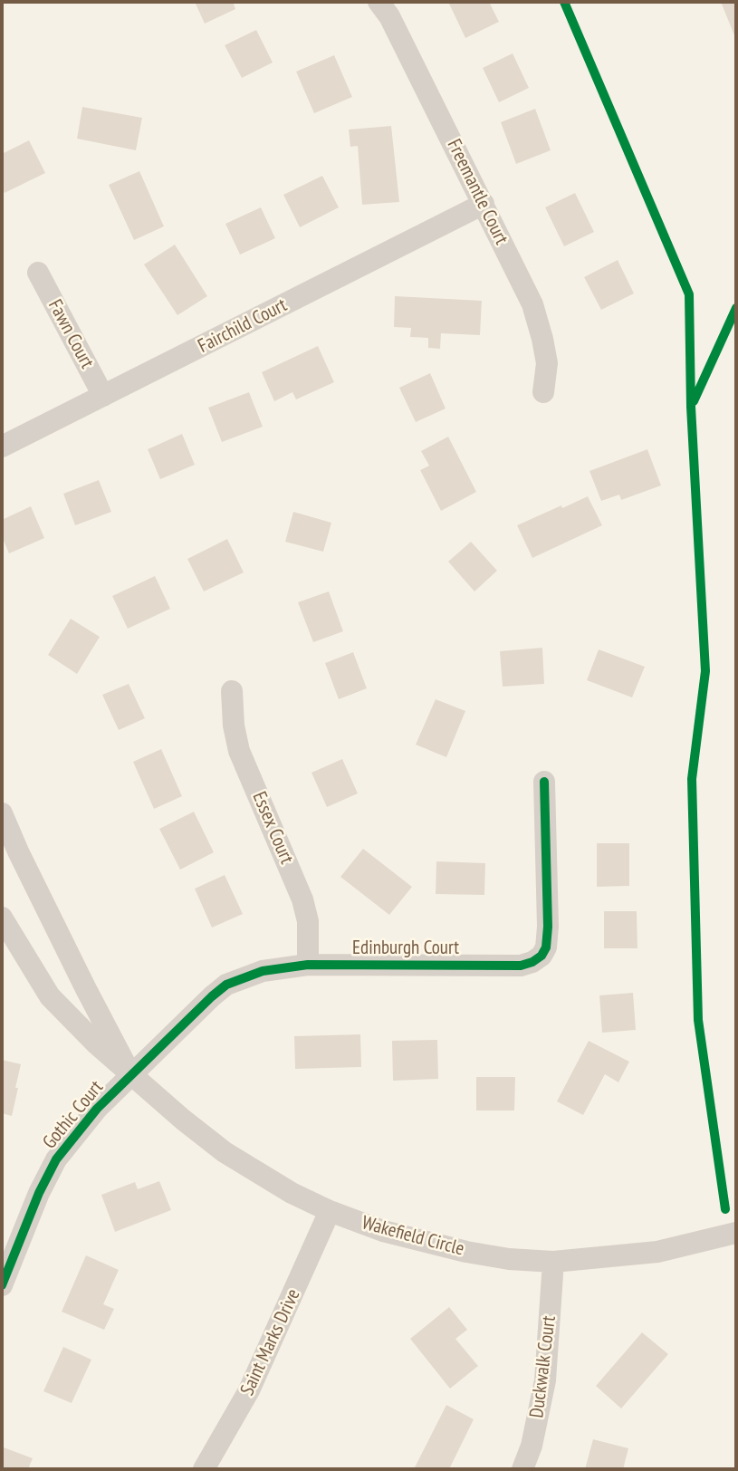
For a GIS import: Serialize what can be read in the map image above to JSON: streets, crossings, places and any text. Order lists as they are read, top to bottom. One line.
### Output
{"streets":{"street":["Freemantle Court","Fairchild Court","Fawn Court","Essex Court","Edinburgh Court","Gothic Court","Wakefield Circle","Saint Marks Drive","Duckwalk Court"]},"crossings":[["Freemantle Court","Fairchild Court"],["Fairchild Court","Fawn Court"],["Essex Court","Edinburgh Court"],["Edinburgh Court","Gothic Court"],["Edinburgh Court","Wakefield Circle"],["Gothic Court","Wakefield Circle"],["Wakefield Circle","Saint Marks Drive"],["Wakefield Circle","Duckwalk Court"]]}
